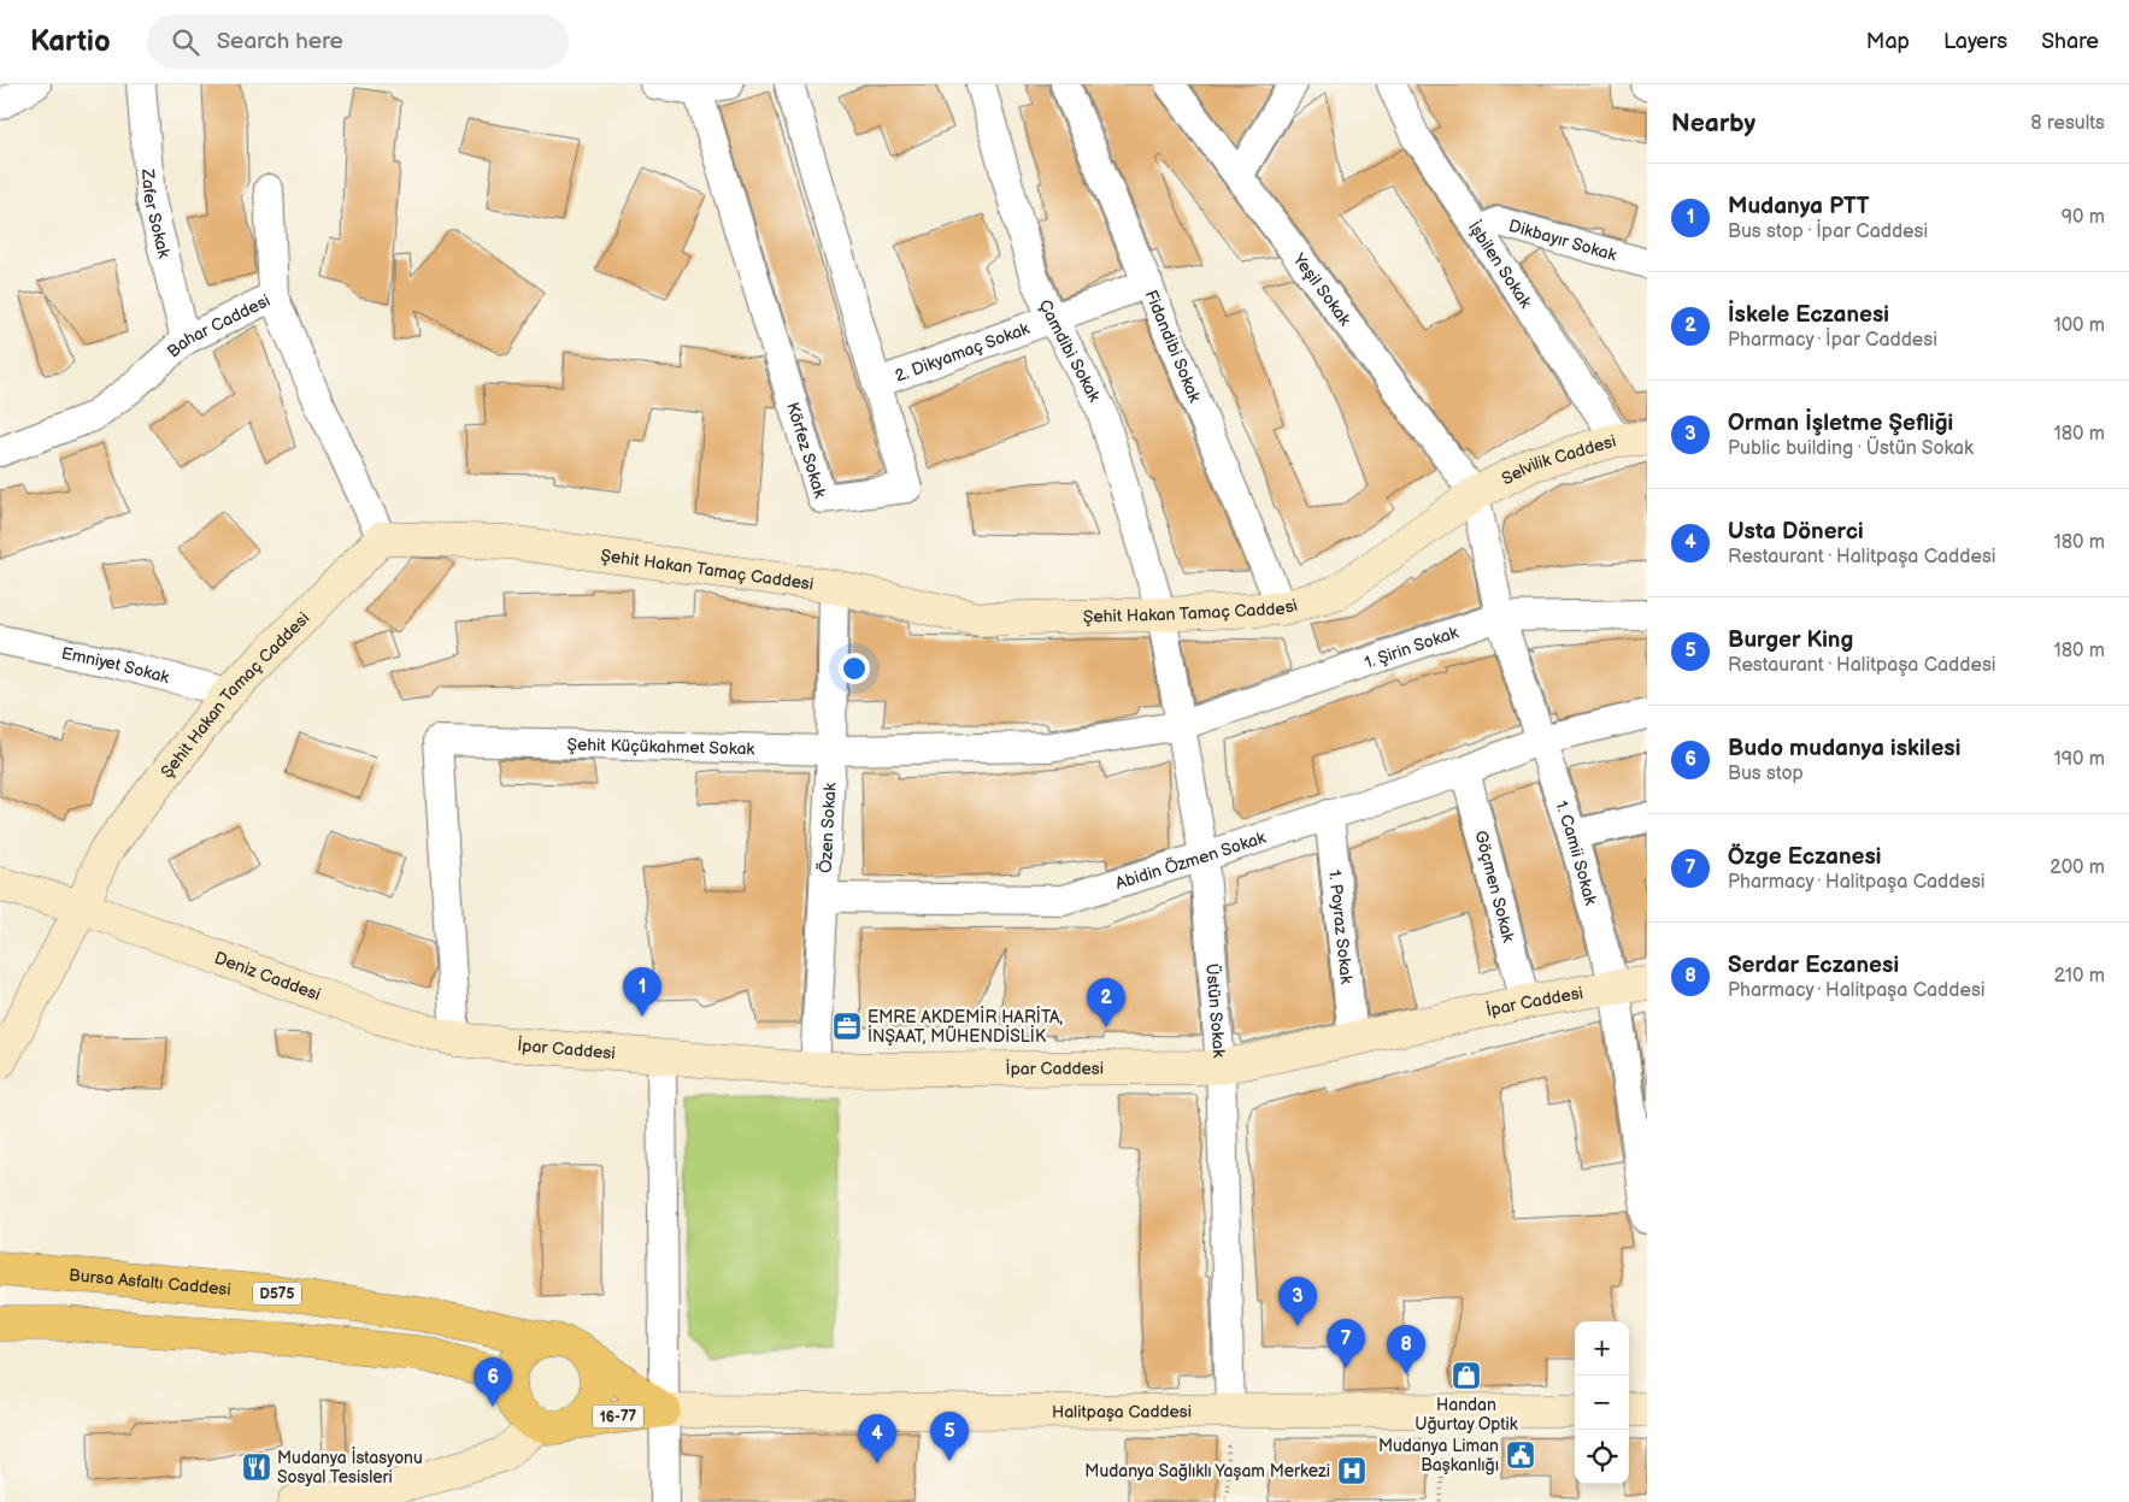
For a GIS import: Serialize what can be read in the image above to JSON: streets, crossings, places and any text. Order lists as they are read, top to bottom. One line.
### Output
{"streets":{"highway":["Bursa Asfaltı Caddesi","D575","16-77"],"main road":["Selvilik Caddesi","Şehit Hakan Tamaç Caddesi","Deniz Caddesi","İpar Caddesi","Halitpaşa Caddesi"],"street":["Zafer Sokak","Dikbayır Sokak","İşbilen Sokak","Yeşil Sokak","Bahar Caddesi","Fidandibi Sokak","Çamdibi Sokak","2. Dikyamaç Sokak","Körfez Sokak","1. Şirin Sokak","Emniyet Sokak","Şehit Küçükahmet Sokak","Özen Sokak","1. Camii Sokak","Abidin Özmen Sokak","Göçmen Sokak","1. Poyraz Sokak","Üstün Sokak"]},"crossings":[["Zafer Sokak","Bahar Caddesi"],["Dikbayır Sokak","İşbilen Sokak"],["İşbilen Sokak","Selvilik Caddesi"],["Yeşil Sokak","Selvilik Caddesi"],["Yeşil Sokak","Şehit Hakan Tamaç Caddesi"],["Yeşil Sokak","1. Camii Sokak"],["Bahar Caddesi","Şehit Hakan Tamaç Caddesi"],["Fidandibi Sokak","2. Dikyamaç Sokak"],["Fidandibi Sokak","Şehit Hakan Tamaç Caddesi"],["Çamdibi Sokak","2. Dikyamaç Sokak"],["Çamdibi Sokak","Şehit Hakan Tamaç Caddesi"],["Çamdibi Sokak","Üstün Sokak"],["2. Dikyamaç Sokak","Körfez Sokak"],["Selvilik Caddesi","Şehit Hakan Tamaç Caddesi"],["Selvilik Caddesi","1. Camii Sokak"],["Şehit Hakan Tamaç Caddesi","Emniyet Sokak"],["Şehit Hakan Tamaç Caddesi","Özen Sokak"],["Şehit Hakan Tamaç Caddesi","1. Camii Sokak"],["Şehit Hakan Tamaç Caddesi","Deniz Caddesi"],["Şehit Hakan Tamaç Caddesi","Üstün Sokak"],["1. Şirin Sokak","Şehit Küçükahmet Sokak"],["1. Şirin Sokak","1. Camii Sokak"],["1. Şirin Sokak","Üstün Sokak"],["Şehit Küçükahmet Sokak","Özen Sokak"],["Şehit Küçükahmet Sokak","Deniz Caddesi"],["Şehit Küçükahmet Sokak","İpar Caddesi"],["Şehit Küçükahmet Sokak","Üstün Sokak"],["Özen Sokak","Abidin Özmen Sokak"],["Özen Sokak","İpar Caddesi"],["1. Camii Sokak","Abidin Özmen Sokak"],["1. Camii Sokak","İpar Caddesi"],["Abidin Özmen Sokak","Göçmen Sokak"],["Abidin Özmen Sokak","1. Poyraz Sokak"],["Abidin Özmen Sokak","Üstün Sokak"],["Göçmen Sokak","İpar Caddesi"],["1. Poyraz Sokak","İpar Caddesi"],["Deniz Caddesi","İpar Caddesi"],["İpar Caddesi","Üstün Sokak"],["Üstün Sokak","Halitpaşa Caddesi"],["Halitpaşa Caddesi","16-77"]],"places":{"office":["EMRE AKDEMİR HARİTA, İNŞAAT, MÜHENDİSLİK"],"shop":["Handan Uğurtay Optik"],"public building":["Mudanya Liman Başkanlığı"],"restaurant":["Mudanya İstasyonu Sosyal Tesisleri"],"hospital":["Mudanya Sağlıklı Yaşam Merkezi"]},"page":{"header":"Kartio","search":"Search here","nav":["Map","Layers","Share"],"heading":["Nearby","8 results"],"list":[{"mark":"1","name":"Mudanya PTT","note":"Bus stop · İpar Caddesi","value":"90 m"},{"mark":"2","name":"İskele Eczanesi","note":"Pharmacy · İpar Caddesi","value":"100 m"},{"mark":"3","name":"Orman İşletme Şefliği","note":"Public building · Üstün Sokak","value":"180 m"},{"mark":"4","name":"Usta Dönerci","note":"Restaurant · Halitpaşa Caddesi","value":"180 m"},{"mark":"5","name":"Burger King","note":"Restaurant · Halitpaşa Caddesi","value":"180 m"},{"mark":"6","name":"Budo mudanya iskilesi","note":"Bus stop","value":"190 m"},{"mark":"7","name":"Özge Eczanesi","note":"Pharmacy · Halitpaşa Caddesi","value":"200 m"},{"mark":"8","name":"Serdar Eczanesi","note":"Pharmacy · Halitpaşa Caddesi","value":"210 m"}],"pins":["1","2","3","7","8","6","5","4"],"map_buttons":["+","−"]}}
